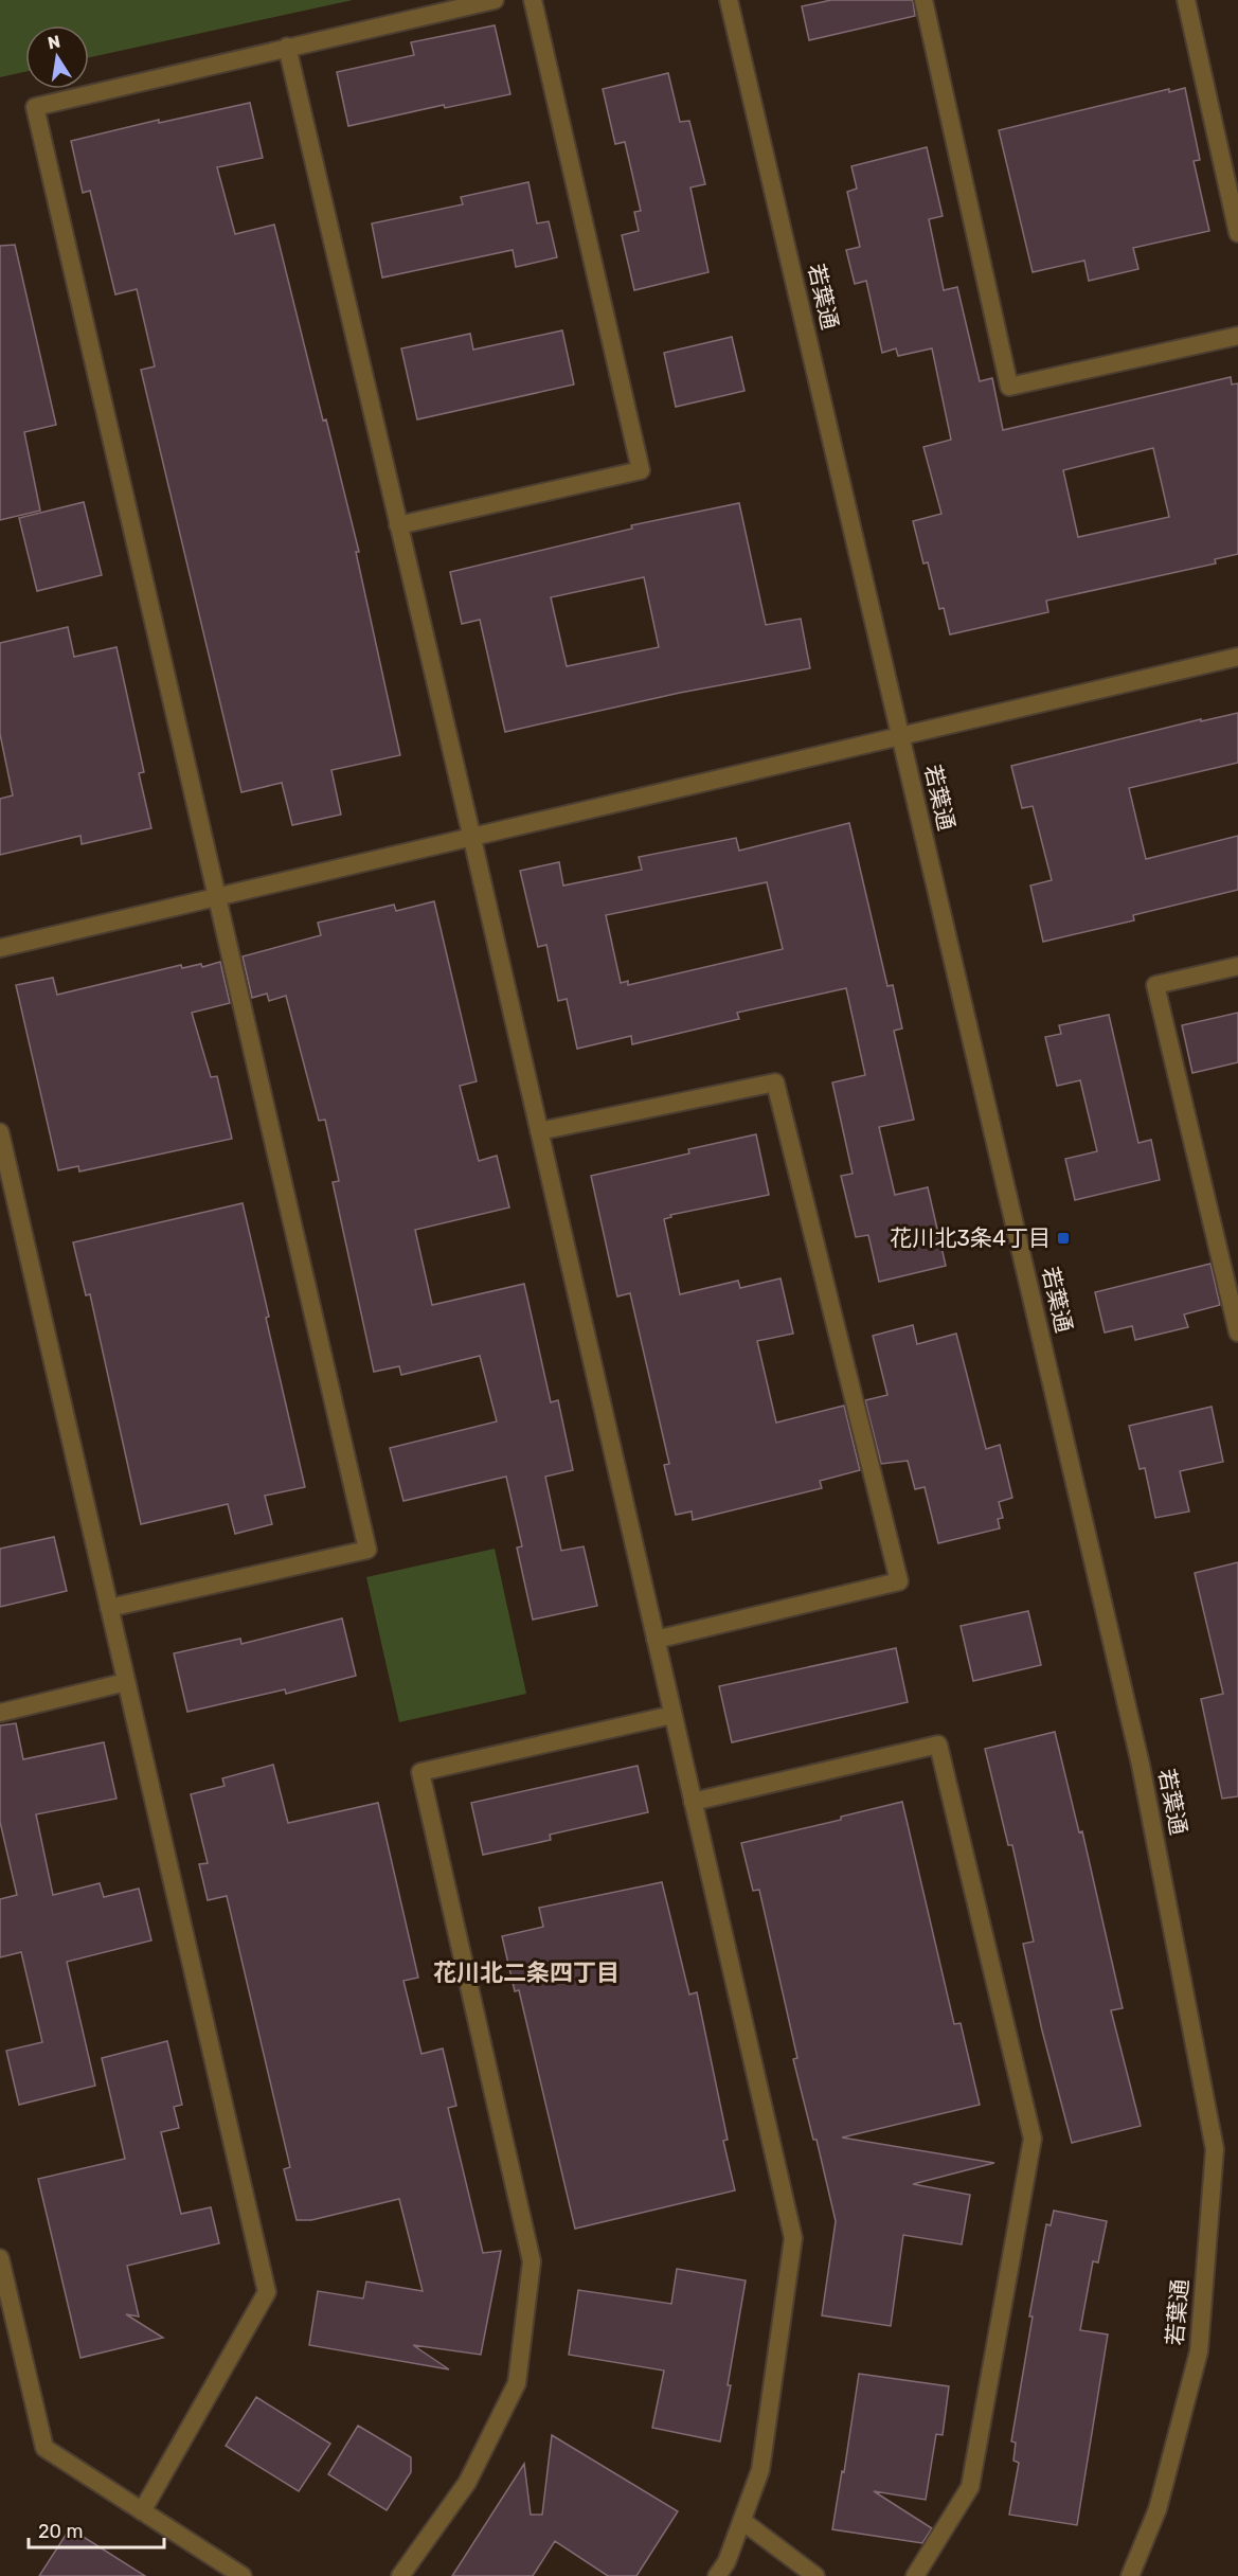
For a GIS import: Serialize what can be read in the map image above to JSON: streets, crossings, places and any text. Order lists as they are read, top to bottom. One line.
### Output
{"streets":{"street":["若葉通"]},"districts":["花川北二条四丁目"],"places":{"transit":["花川北3条4丁目"]},"scale_bar":"20 m","north":"top"}
